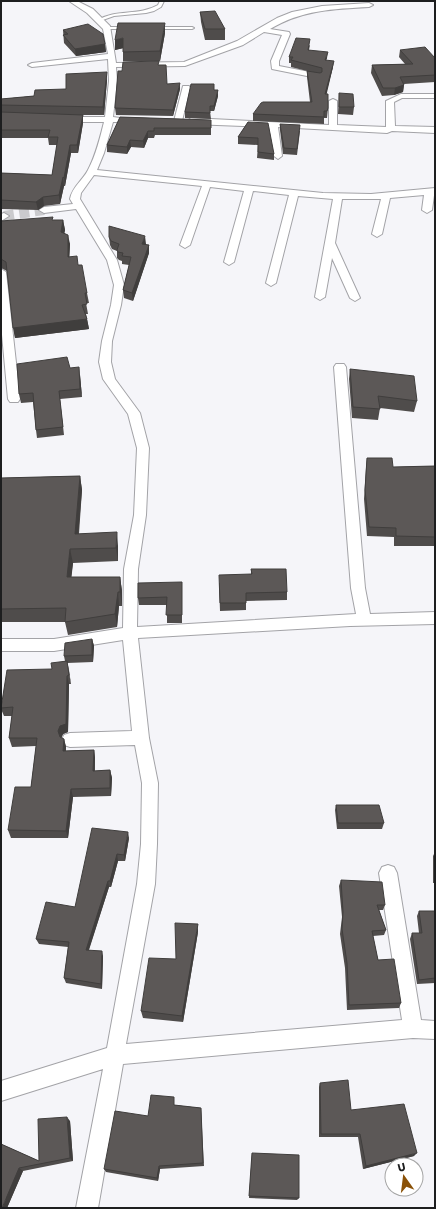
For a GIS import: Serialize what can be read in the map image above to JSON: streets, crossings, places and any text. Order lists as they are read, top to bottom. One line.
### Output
{"north":"top"}
